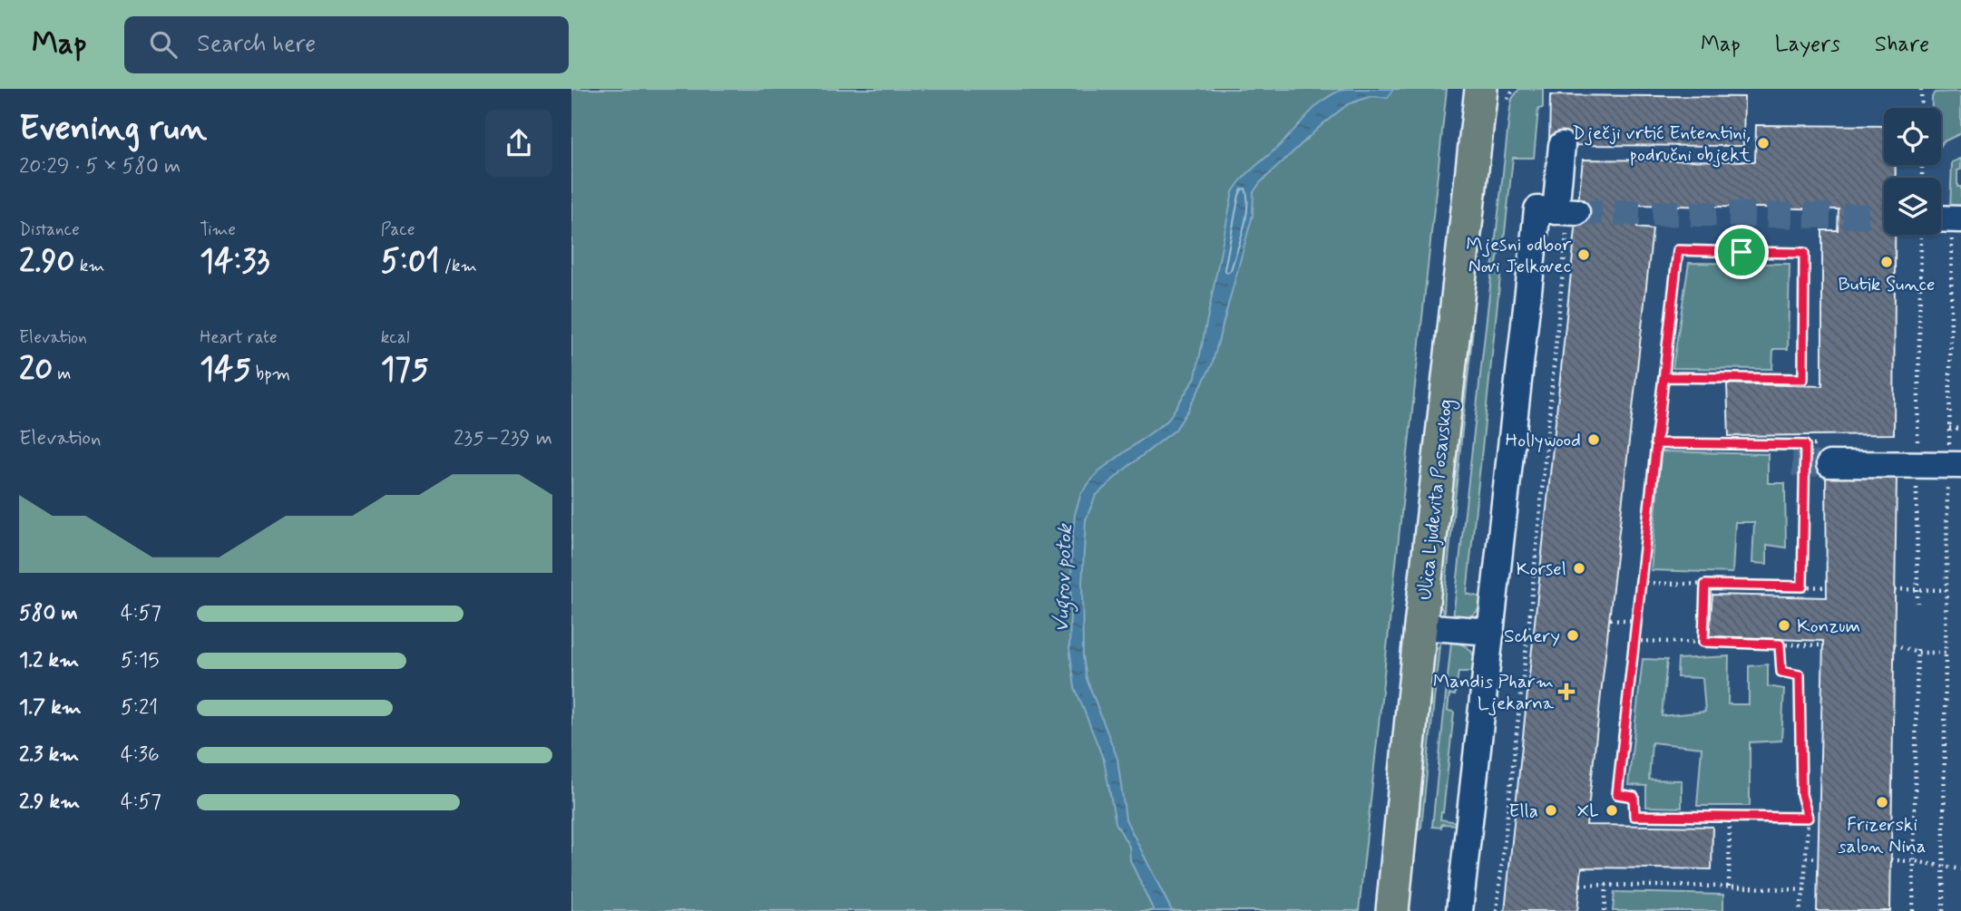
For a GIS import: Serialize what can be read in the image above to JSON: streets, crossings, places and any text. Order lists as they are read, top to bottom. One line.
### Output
{"streets":{"main road":["Ulica Ljudevita Posavskog"]},"water":["Vugrov potok"],"places":{"other":["Dječji vrtić Ententini, područni objekt","Mjesni odbor Novi Jelkovec","Butik Sunce","Hollywood","Korsel","Konzum","Schery","Frizerski salon Nina","Ella","XL"],"health":["Mandis Pharm Ljekarna"]},"page":{"header":"Map","search":"Search here","nav":["Map","Layers","Share"],"heading":["Evening run","20:29 · 5 × 580 m"],"stats":[["Distance","2.90 km"],["Time","14:33"],["Pace","5:01 /km"],["Elevation","20 m"],["Heart rate","145 bpm"],["kcal","175"]],"chart":["Elevation","235–239 m"],"list":[{"name":"580 m","note":"4:57"},{"name":"1.2 km","note":"5:15"},{"name":"1.7 km","note":"5:21"},{"name":"2.3 km","note":"4:36"},{"name":"2.9 km","note":"4:57"}]}}
